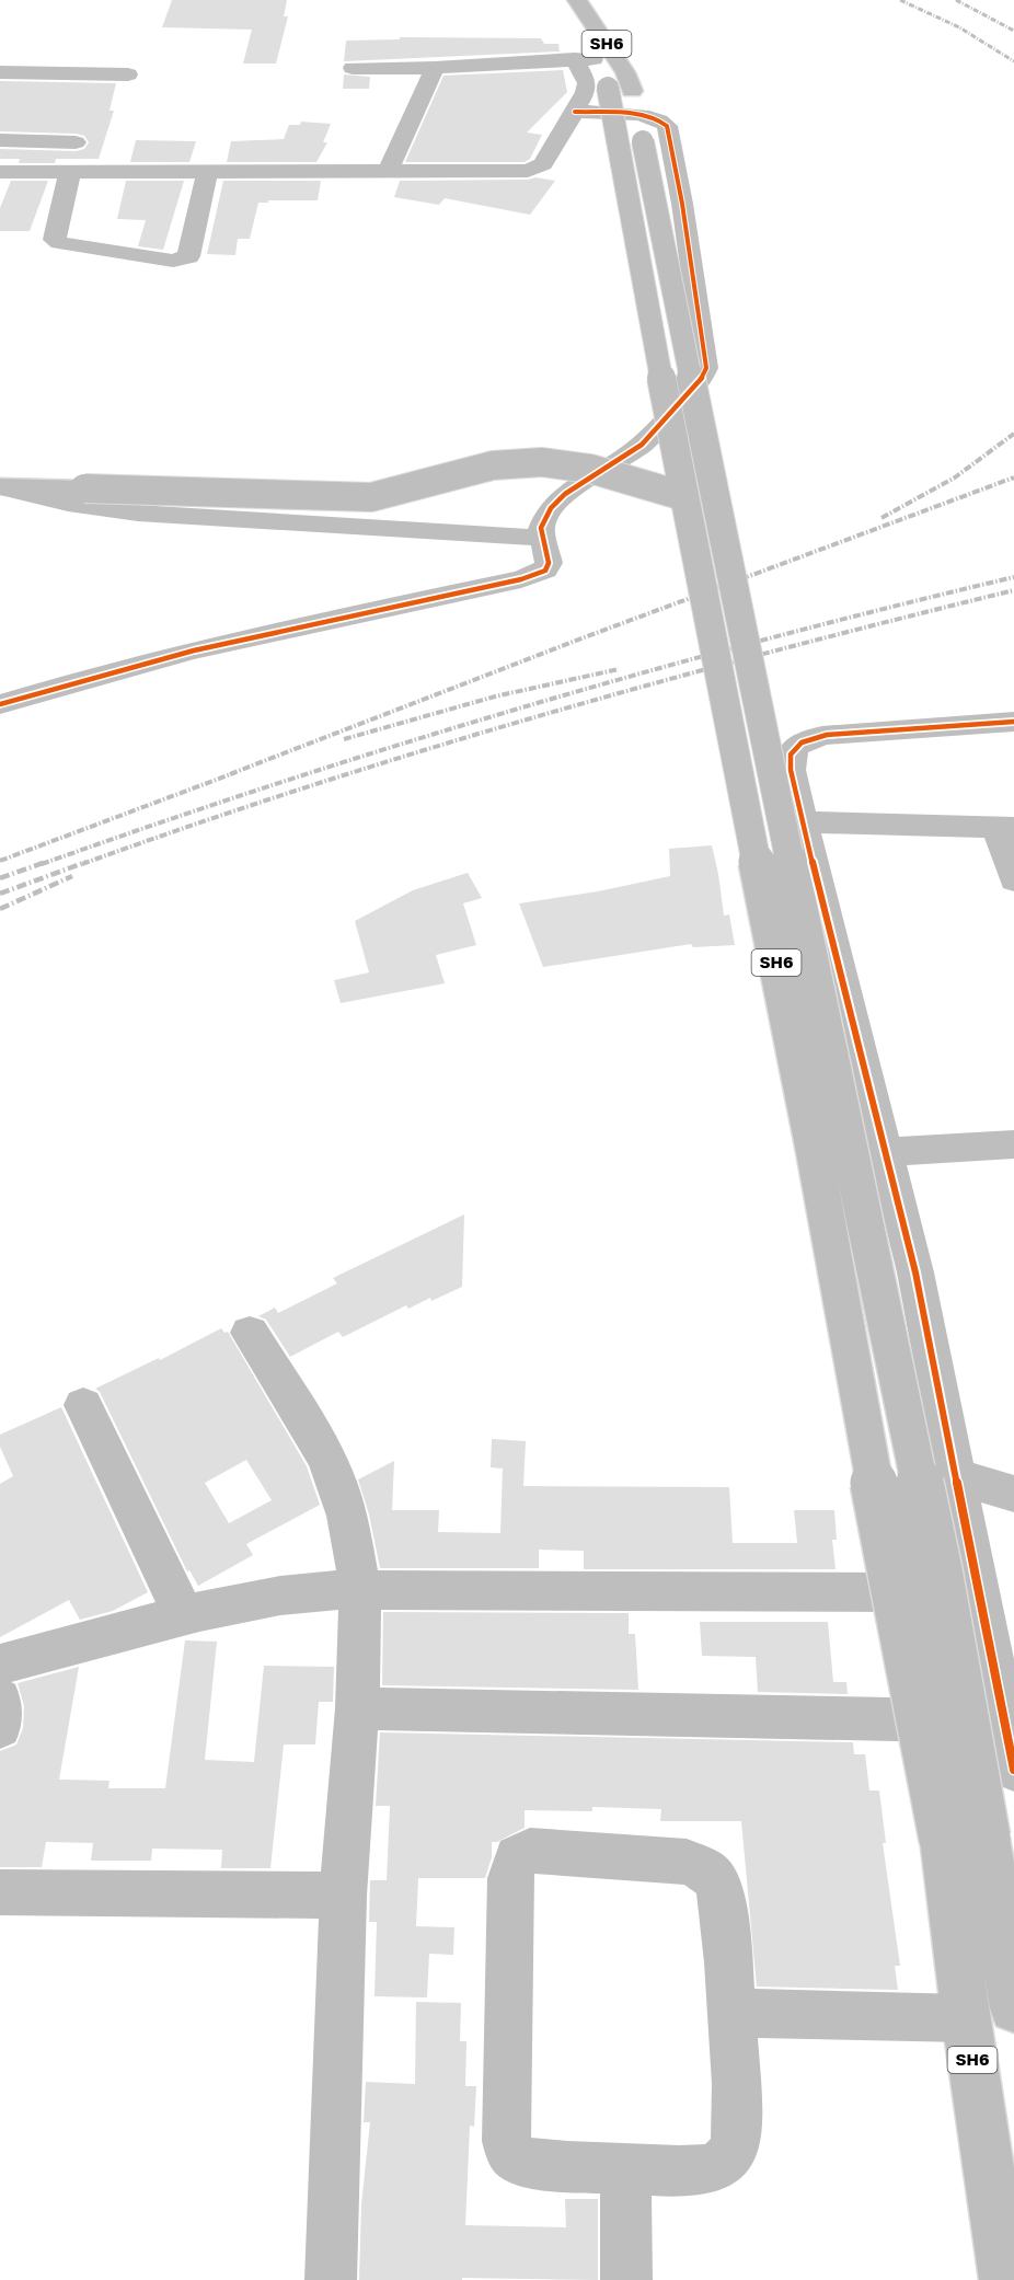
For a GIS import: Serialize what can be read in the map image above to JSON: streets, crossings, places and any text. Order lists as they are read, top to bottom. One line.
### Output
{"streets":{"street":["SH6"]}}
